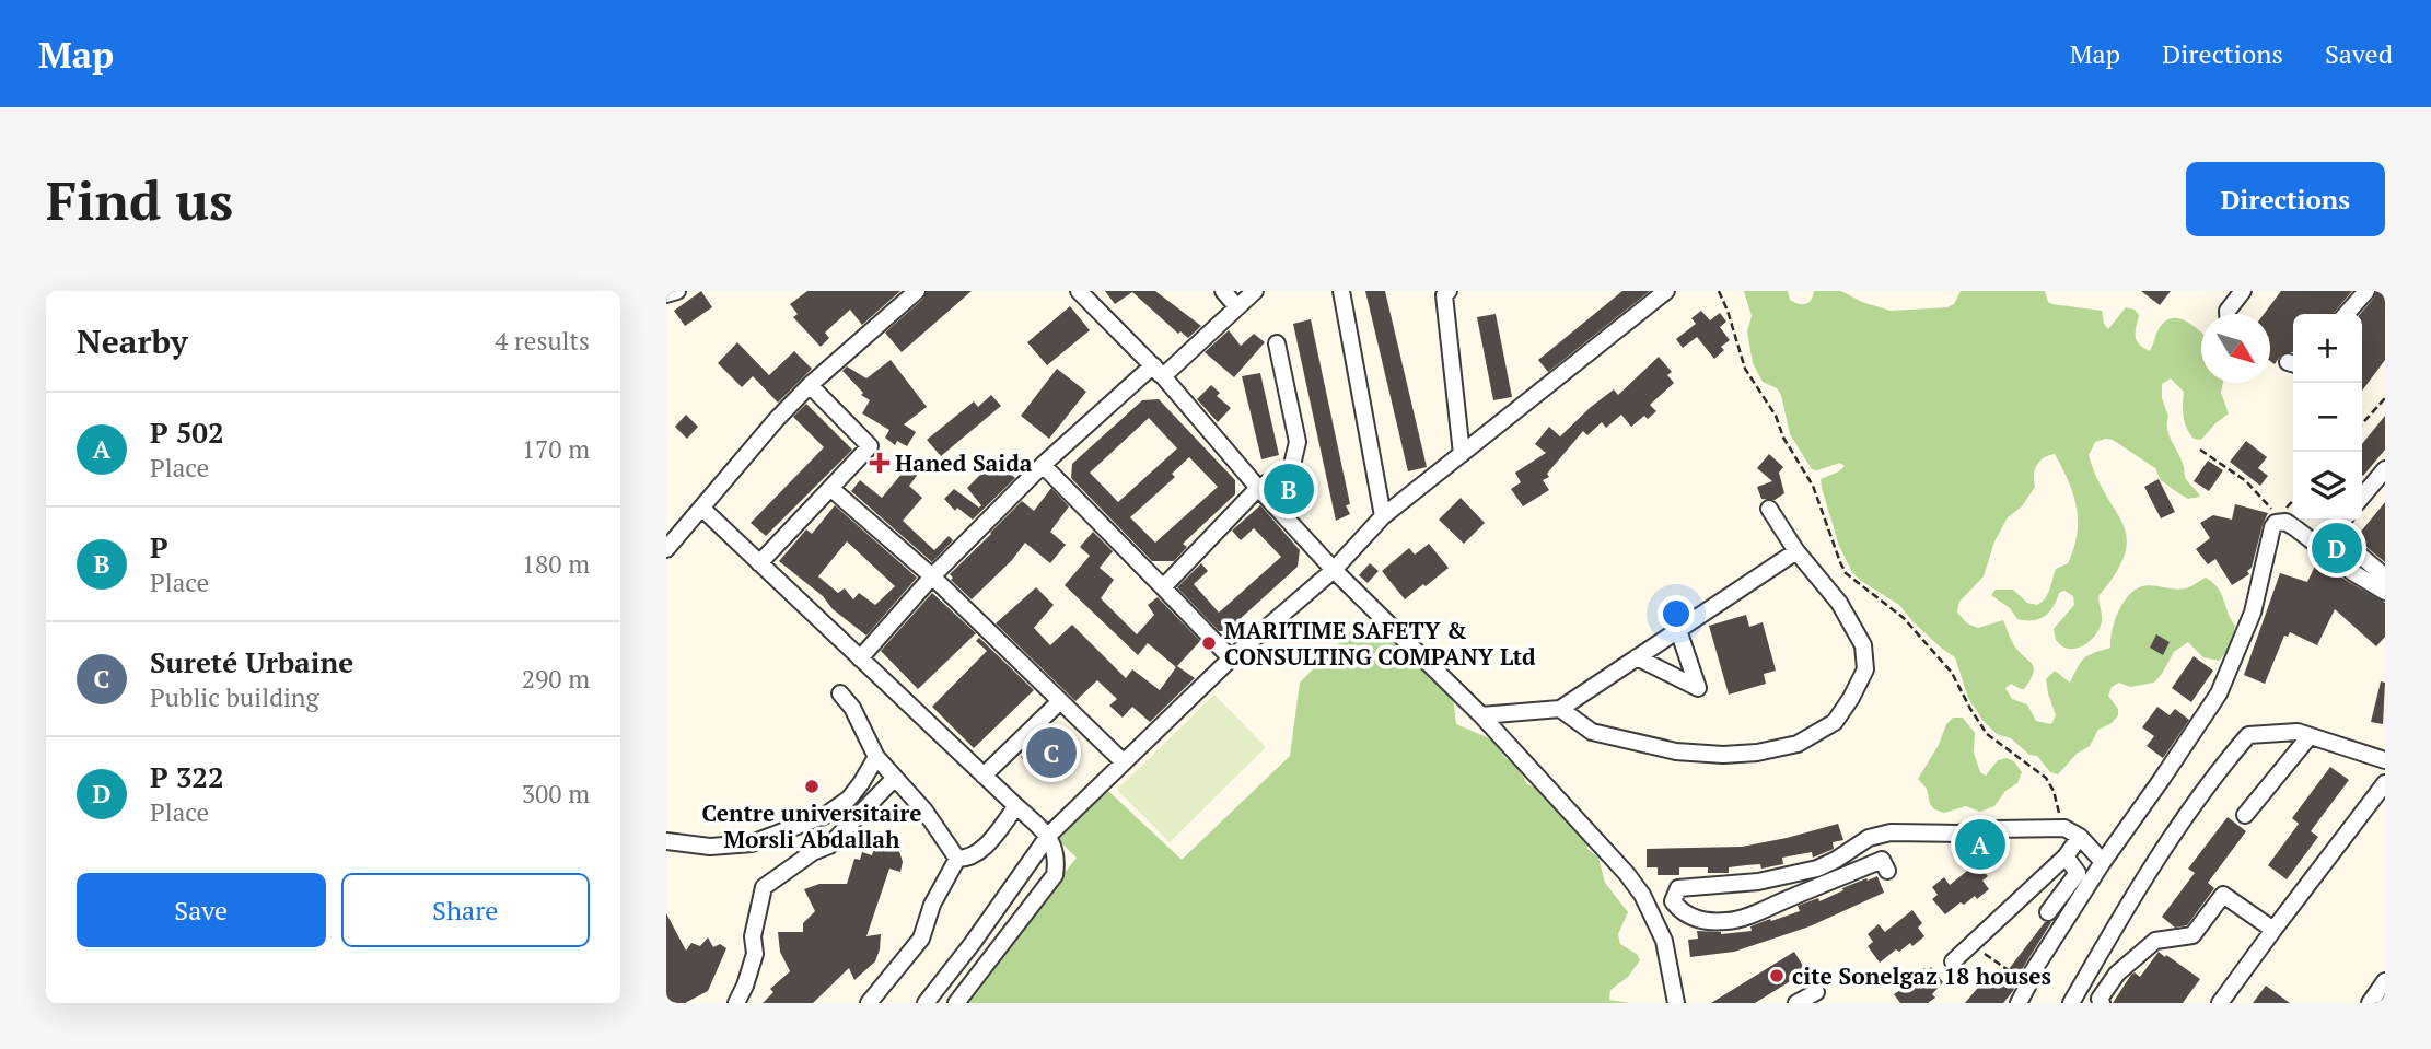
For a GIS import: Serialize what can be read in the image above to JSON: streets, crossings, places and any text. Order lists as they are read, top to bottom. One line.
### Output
{"places":{"health":["Haned Saida"],"other":["MARITIME SAFETY & CONSULTING COMPANY Ltd","Centre universitaire Morsli Abdallah","cite Sonelgaz 18 houses"]},"north":"bottom right","page":{"header":"Map","nav":["Map","Directions","Saved"],"buttons":["Directions",["Save","Share"]],"title":"Find us","heading":["Nearby","4 results"],"map_buttons":["+","−"],"list":[{"mark":"A","name":"P 502","note":"Place","value":"170 m"},{"mark":"B","name":"P","note":"Place","value":"180 m"},{"mark":"C","name":"Sureté Urbaine","note":"Public building","value":"290 m"},{"mark":"D","name":"P 322","note":"Place","value":"300 m"}],"pins":["B","D","C","A"]}}
